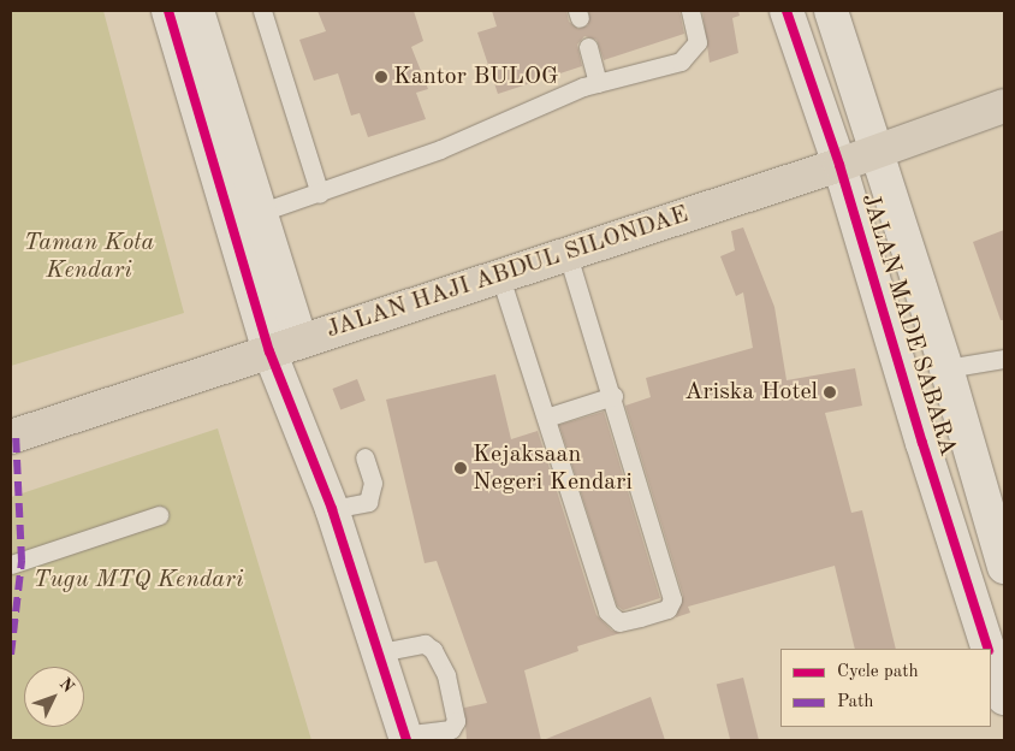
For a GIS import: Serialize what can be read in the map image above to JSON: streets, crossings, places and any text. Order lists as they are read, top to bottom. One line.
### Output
{"streets":{"highway":["JALAN HAJI ABDUL SILONDAE"],"street":["JALAN MADE SABARA"]},"crossings":[["JALAN HAJI ABDUL SILONDAE","JALAN MADE SABARA"]],"parks":["Taman Kota Kendari","Tugu MTQ Kendari"],"places":["Kantor BULOG","Ariska Hotel","Kejaksaan Negeri Kendari"],"legend":["Cycle path","Path"],"north":"top right"}
